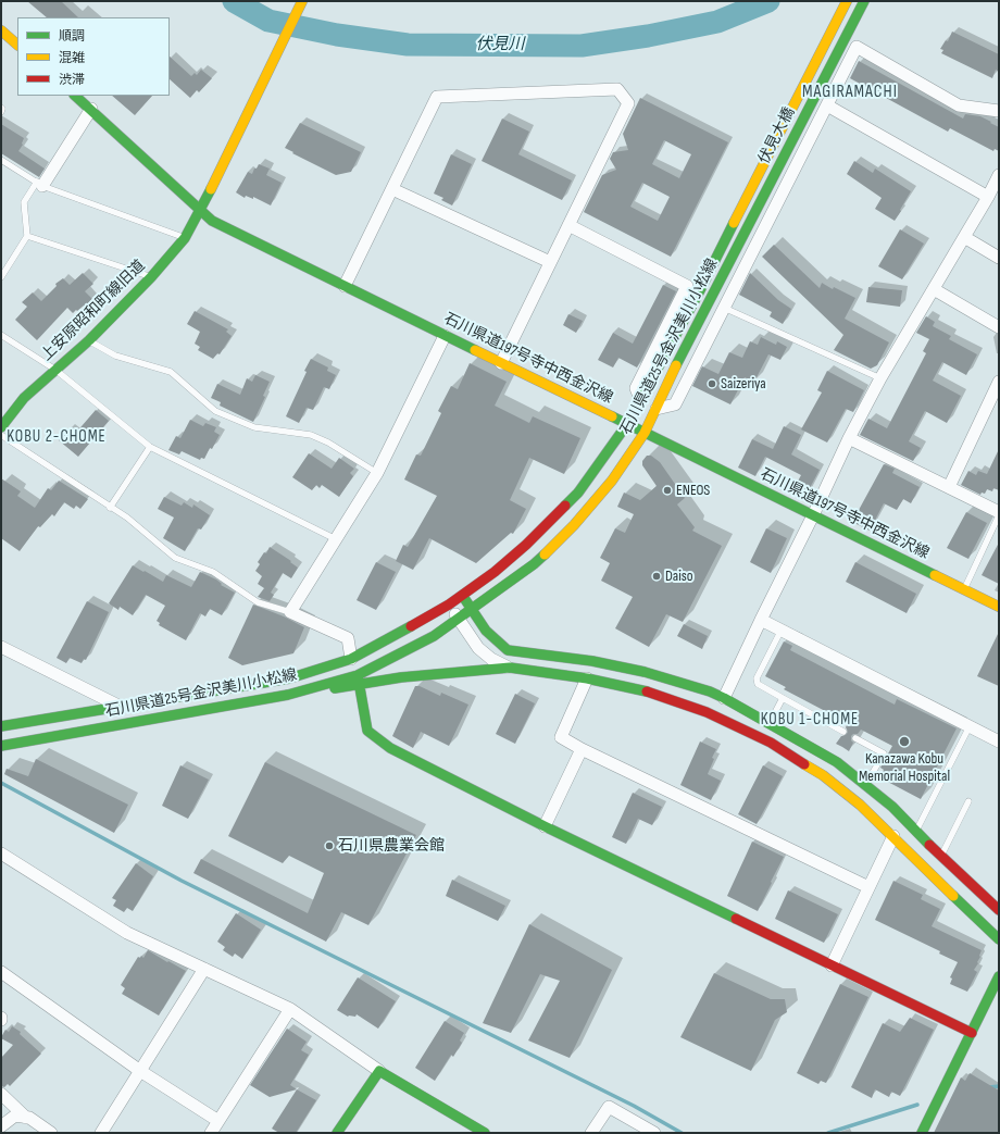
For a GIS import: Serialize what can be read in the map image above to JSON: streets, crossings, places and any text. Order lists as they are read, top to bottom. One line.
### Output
{"streets":{"main road":["伏見大橋","上安原昭和町線旧道","石川県道25号金沢美川小松線","石川県道197号寺中西金沢線"]},"crossings":[["伏見大橋","石川県道25号金沢美川小松線"],["上安原昭和町線旧道","石川県道197号寺中西金沢線"],["石川県道25号金沢美川小松線","石川県道197号寺中西金沢線"]],"districts":["MAGIRAMACHI","KOBU 2-CHOME","KOBU 1-CHOME"],"water":["伏見川"],"places":["Saizeriya","ENEOS","Daiso","Kanazawa Kobu Memorial Hospital","石川県農業会館"],"legend":["順調","混雑","渋滞"]}
